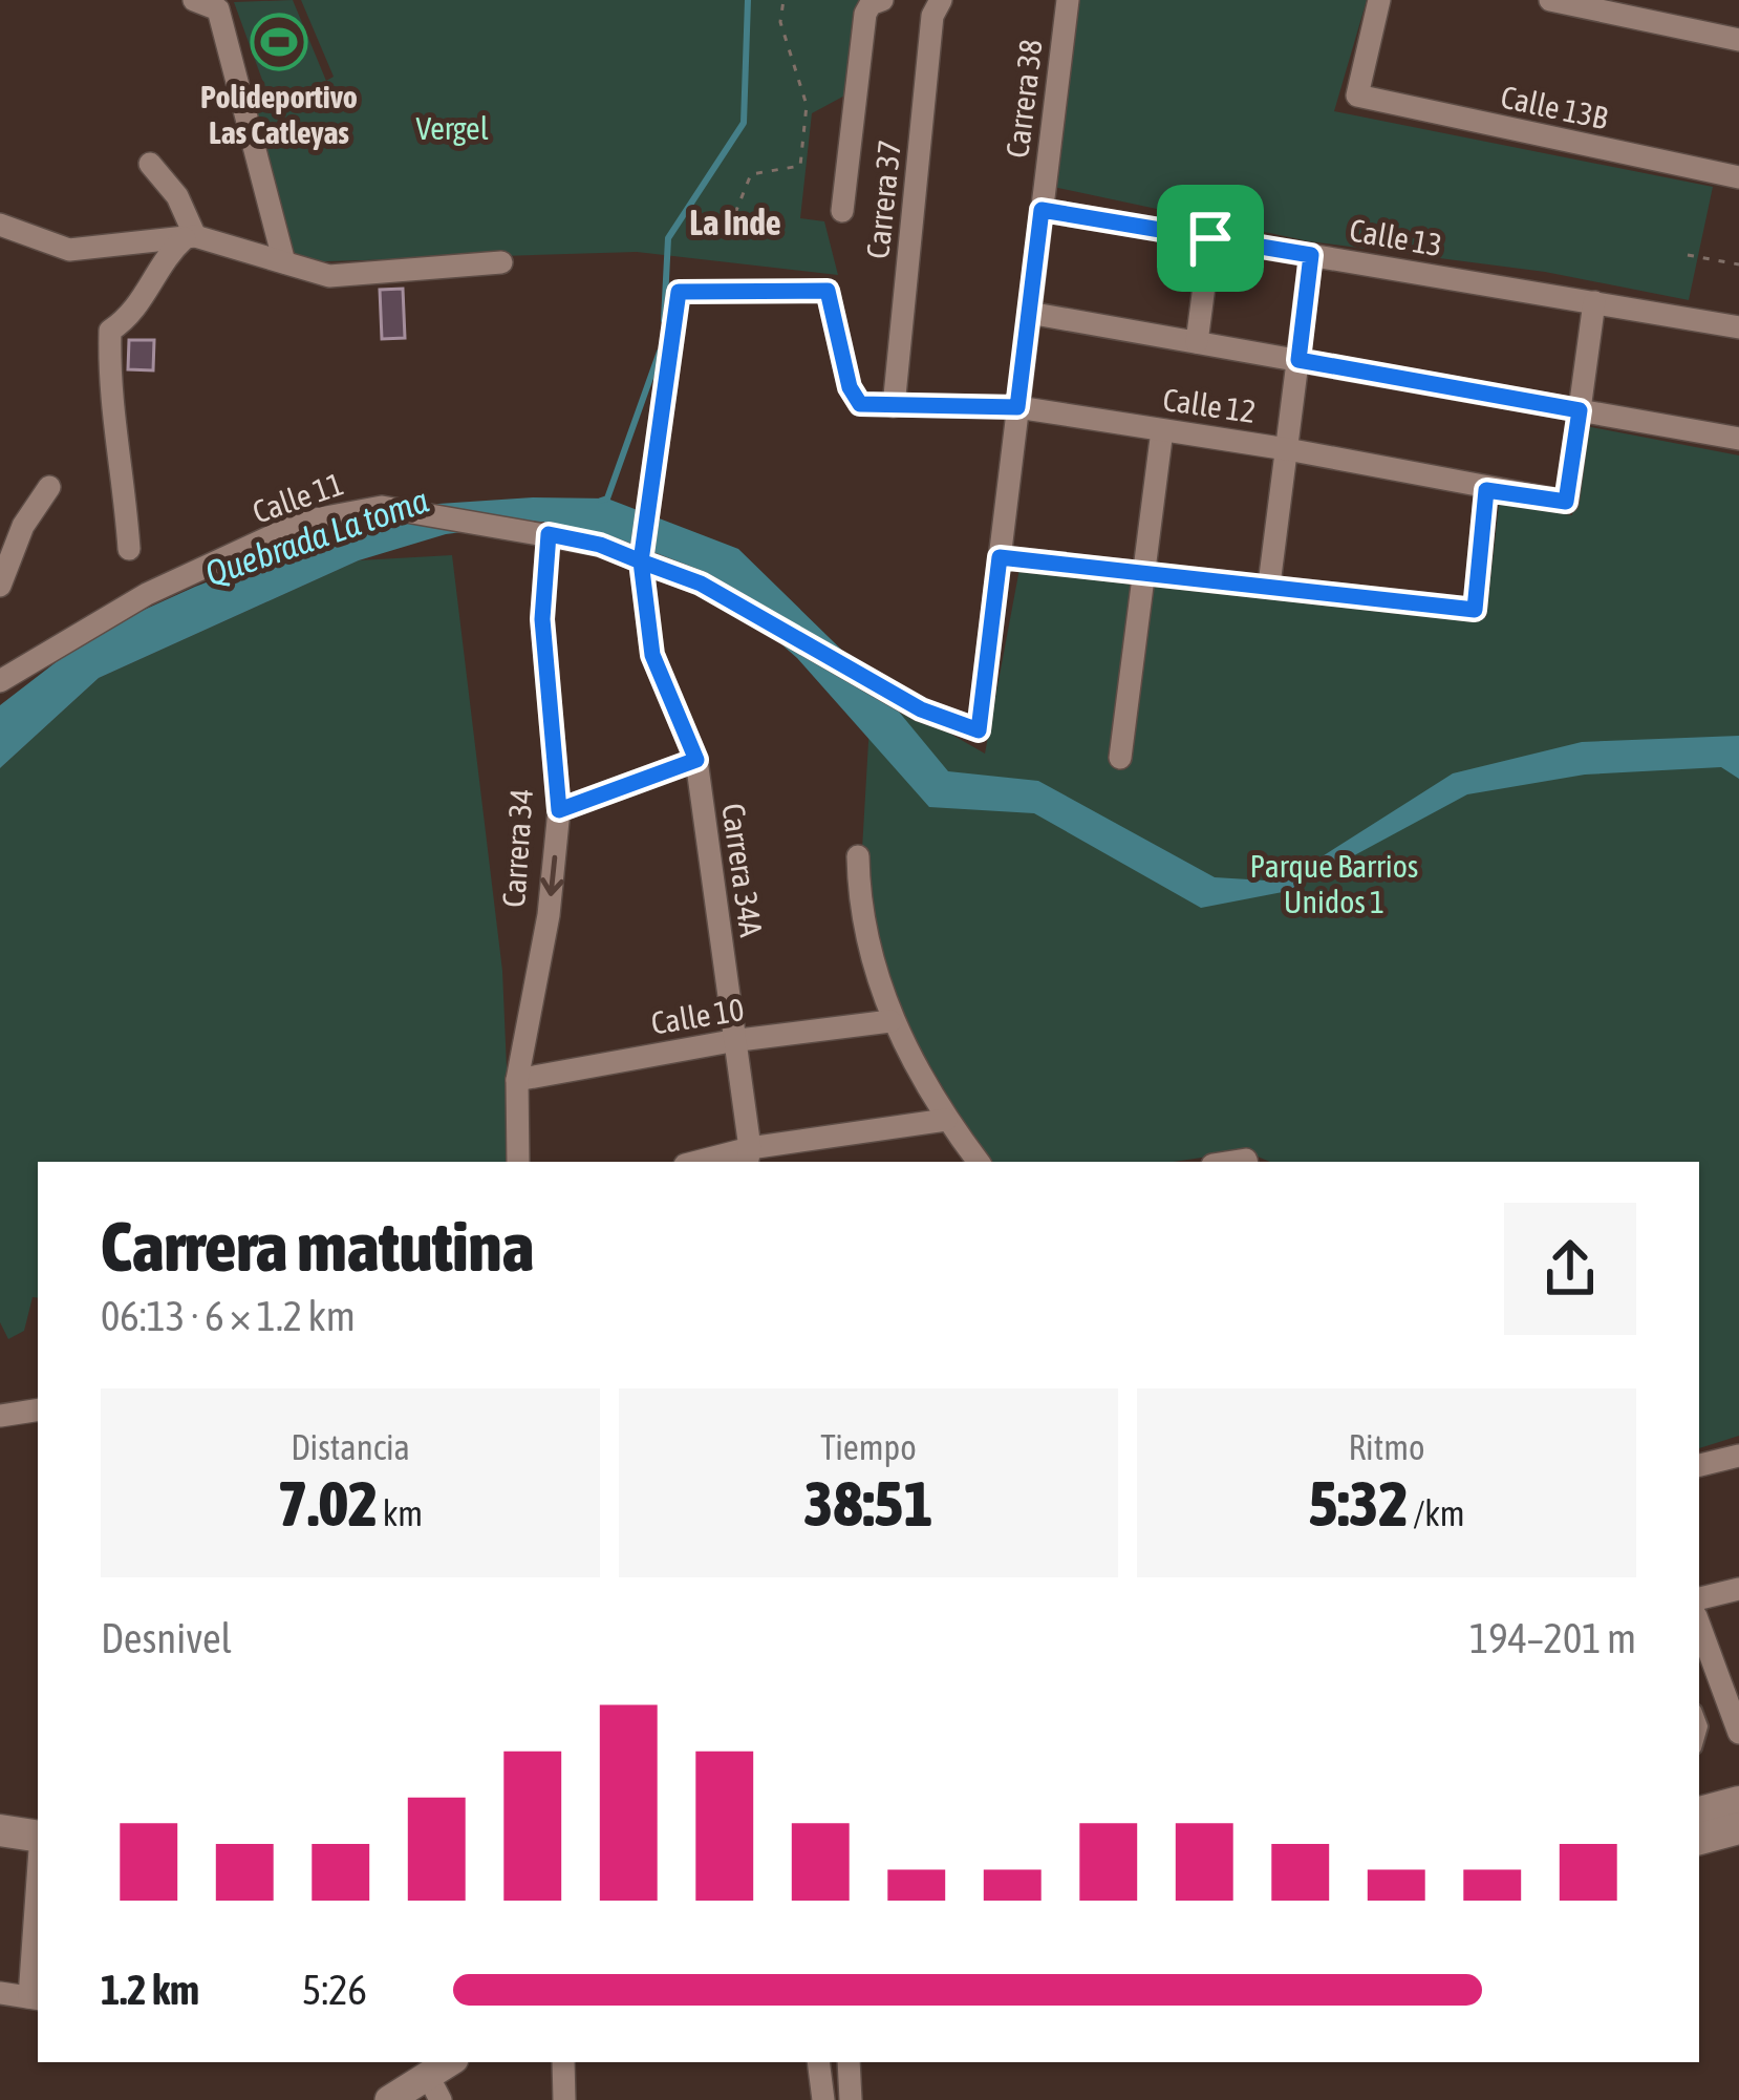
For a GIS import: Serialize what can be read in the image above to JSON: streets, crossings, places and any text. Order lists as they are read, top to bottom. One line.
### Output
{"streets":{"street":["Carrera 38","Calle 13B","Carrera 37","Calle 13","Calle 12","Calle 11","Carrera 34","Carrera 34A","Calle 10"]},"crossings":[["Carrera 38","Calle 13"],["Carrera 38","Calle 12"],["Carrera 38","Calle 11"],["Carrera 37","Calle 12"],["Calle 12","Carrera 34A"],["Calle 11","Carrera 34"],["Calle 11","Carrera 34A"],["Carrera 34","Calle 10"],["Carrera 34A","Calle 10"]],"one_way":["Carrera 34"],"districts":["La Inde"],"water":["Quebrada La toma"],"parks":["Vergel","Parque Barrios Unidos 1"],"places":{"sports":["Polideportivo Las Catleyas"]},"page":{"heading":["Carrera matutina","06:13 · 6 × 1.2 km"],"stats":[["Distancia","7.02 km"],["Tiempo","38:51"],["Ritmo","5:32 /km"]],"chart":["Desnivel","194–201 m"],"list":[{"name":"1.2 km","note":"5:26"}]}}
